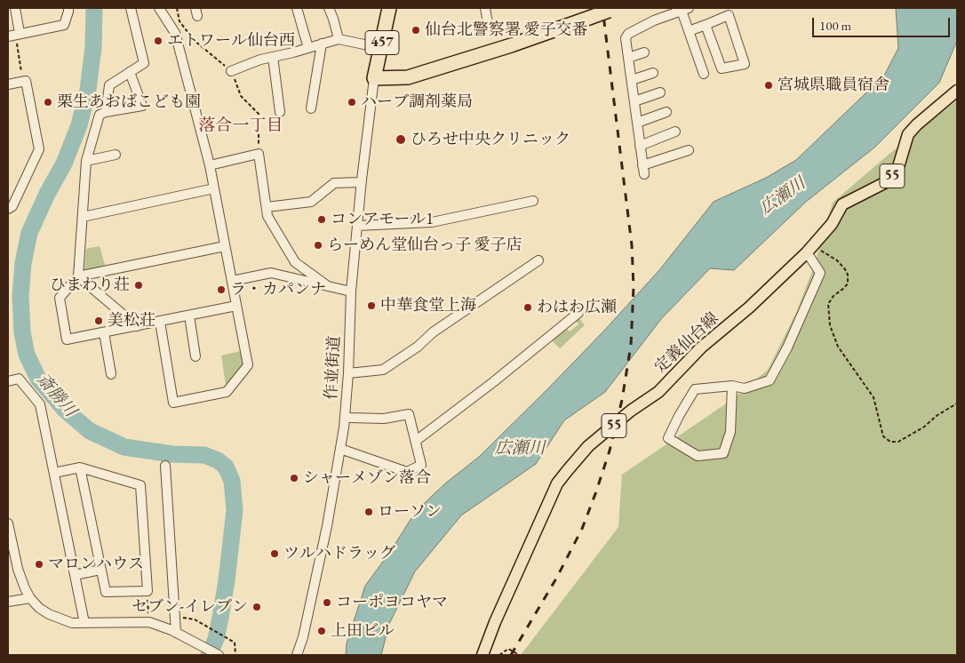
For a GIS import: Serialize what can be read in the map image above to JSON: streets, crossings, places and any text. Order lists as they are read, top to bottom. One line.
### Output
{"streets":{"highway":["457"],"main road":["55","定義仙台線"],"street":["作並街道"]},"crossings":[["457","作並街道"]],"districts":["落合一丁目"],"water":["広瀬川","斎勝川"],"places":["仙台北警察署 愛子交番","エトワール仙台西","宮城県職員宿舎","栗生あおばこども園","ハーブ調剤薬局","ひろせ中央クリニック","コンアモール1","らーめん堂仙台っ子 愛子店","ひまわり荘","ラ・カパンナ","中華食堂上海","わはわ広瀬","美松荘","シャーメゾン落合","ローソン","ツルハドラッグ","マロンハウス","コーポヨコヤマ","セブン-イレブン","上田ビル"],"scale_bar":"100 m"}
